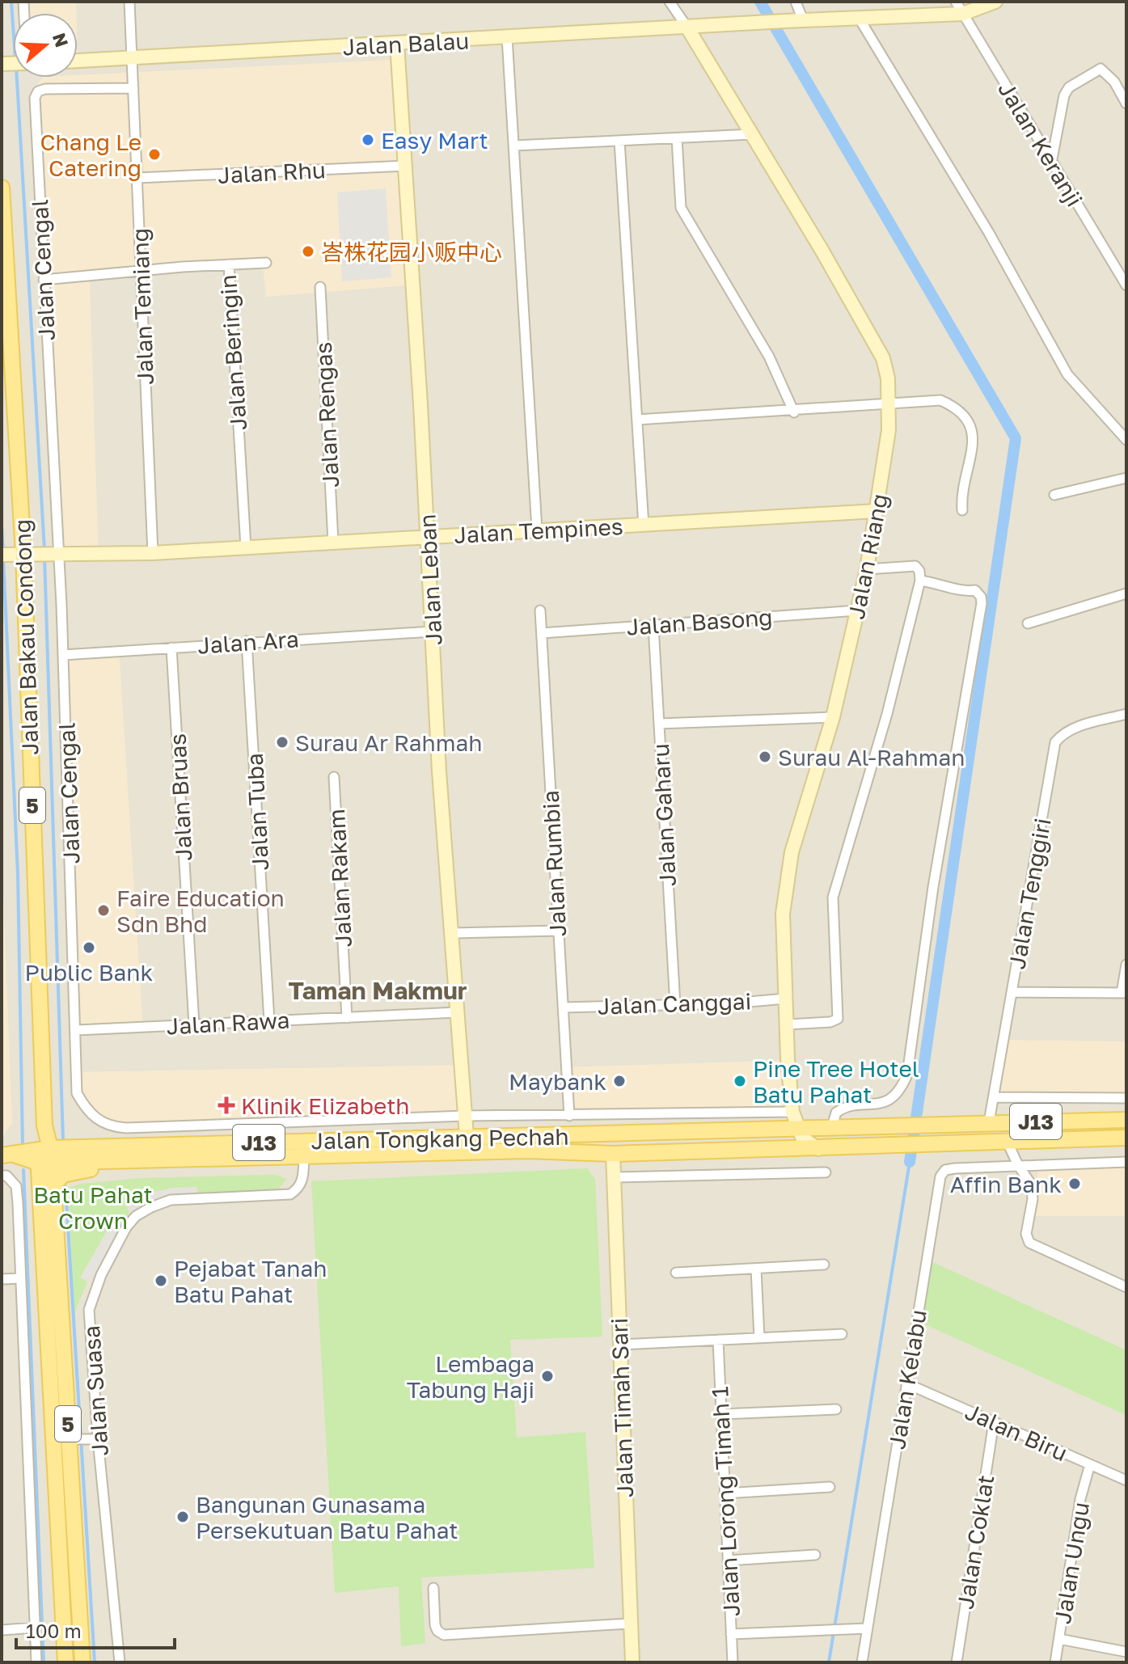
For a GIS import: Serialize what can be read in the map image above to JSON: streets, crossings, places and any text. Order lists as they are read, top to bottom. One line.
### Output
{"streets":{"main road":["Jalan Bakau Condong","5","J13","Jalan Tongkang Pechah"],"street":["Jalan Balau","Jalan Keranji","Jalan Rhu","Jalan Cengal","Jalan Temiang","Jalan Beringin","Jalan Rengas","Jalan Tempines","Jalan Riang","Jalan Leban","Jalan Basong","Jalan Ara","Jalan Bruas","Jalan Tuba","Jalan Gaharu","Jalan Rumbia","Jalan Rakam","Jalan Tenggiri","Jalan Canggai","Jalan Rawa","Jalan Kelabu","Jalan Suasa","Jalan Timah Sari","Jalan Biru","Jalan Lorong Timah 1","Jalan Coklat","Jalan Ungu"]},"crossings":[["Jalan Balau","Jalan Keranji"],["Jalan Balau","Jalan Temiang"],["Jalan Balau","Jalan Riang"],["Jalan Balau","Jalan Leban"],["Jalan Rhu","Jalan Temiang"],["Jalan Rhu","Jalan Leban"],["Jalan Cengal","Jalan Temiang"],["Jalan Cengal","Jalan Beringin"],["Jalan Cengal","Jalan Tempines"],["Jalan Cengal","Jalan Riang"],["Jalan Cengal","Jalan Leban"],["Jalan Cengal","Jalan Ara"],["Jalan Cengal","Jalan Rumbia"],["Jalan Cengal","Jalan Rawa"],["Jalan Temiang","Jalan Beringin"],["Jalan Temiang","Jalan Tempines"],["Jalan Beringin","Jalan Tempines"],["Jalan Rengas","Jalan Tempines"],["Jalan Tempines","Jalan Riang"],["Jalan Tempines","Jalan Leban"],["Jalan Tempines","Jalan Bakau Condong"],["Jalan Riang","Jalan Basong"],["Jalan Riang","Jalan Canggai"],["Jalan Riang","Jalan Tongkang Pechah"],["Jalan Leban","Jalan Ara"],["Jalan Leban","Jalan Rawa"],["Jalan Leban","Jalan Tongkang Pechah"],["Jalan Basong","Jalan Gaharu"],["Jalan Basong","Jalan Rumbia"],["Jalan Bakau Condong","Jalan Tongkang Pechah"],["Jalan Ara","Jalan Bruas"],["Jalan Ara","Jalan Tuba"],["Jalan Bruas","Jalan Rawa"],["Jalan Tuba","Jalan Rawa"],["Jalan Gaharu","Jalan Canggai"],["Jalan Rumbia","Jalan Canggai"],["Jalan Rakam","Jalan Rawa"],["Jalan Tenggiri","Jalan Tongkang Pechah"],["Jalan Tongkang Pechah","Jalan Suasa"],["Jalan Tongkang Pechah","Jalan Timah Sari"],["Jalan Kelabu","Jalan Biru"],["Jalan Biru","Jalan Coklat"],["Jalan Biru","Jalan Ungu"]],"districts":["Taman Makmur"],"parks":["Batu Pahat Crown"],"places":{"other":["Easy Mart","Chang Le Catering","峇株花园小贩中心","Surau Ar Rahmah","Surau Al-Rahman","Faire Education Sdn Bhd","Public Bank","Maybank","Pine Tree Hotel Batu Pahat","Affin Bank","Pejabat Tanah Batu Pahat","Lembaga Tabung Haji","Bangunan Gunasama Persekutuan Batu Pahat"],"health":["Klinik Elizabeth"]},"scale_bar":"100 m","north":"right"}
